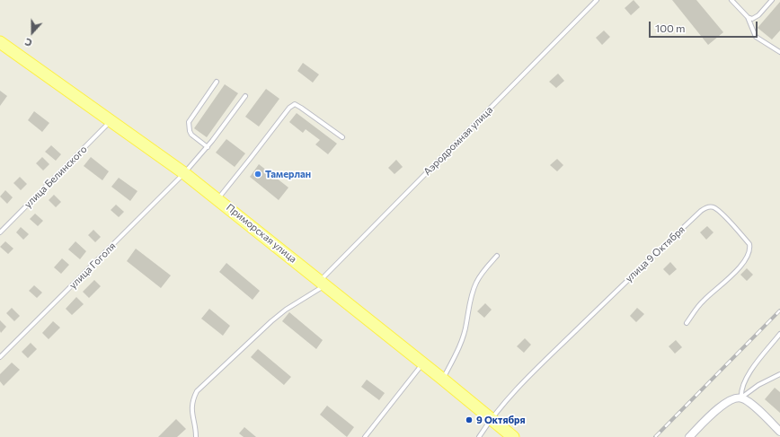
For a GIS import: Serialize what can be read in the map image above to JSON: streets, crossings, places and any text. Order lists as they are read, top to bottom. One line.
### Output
{"streets":{"main road":["Приморская улица"],"lane":["Аэродромная улица","улица Белинского","улица 9 Октября","улица Гоголя"]},"crossings":[["Аэродромная улица","Приморская улица"],["улица Белинского","Приморская улица"],["Приморская улица","улица 9 Октября"],["Приморская улица","улица Гоголя"]],"places":["Тамерлан","9 Октября"],"scale_bar":"100 m","north":"bottom"}
